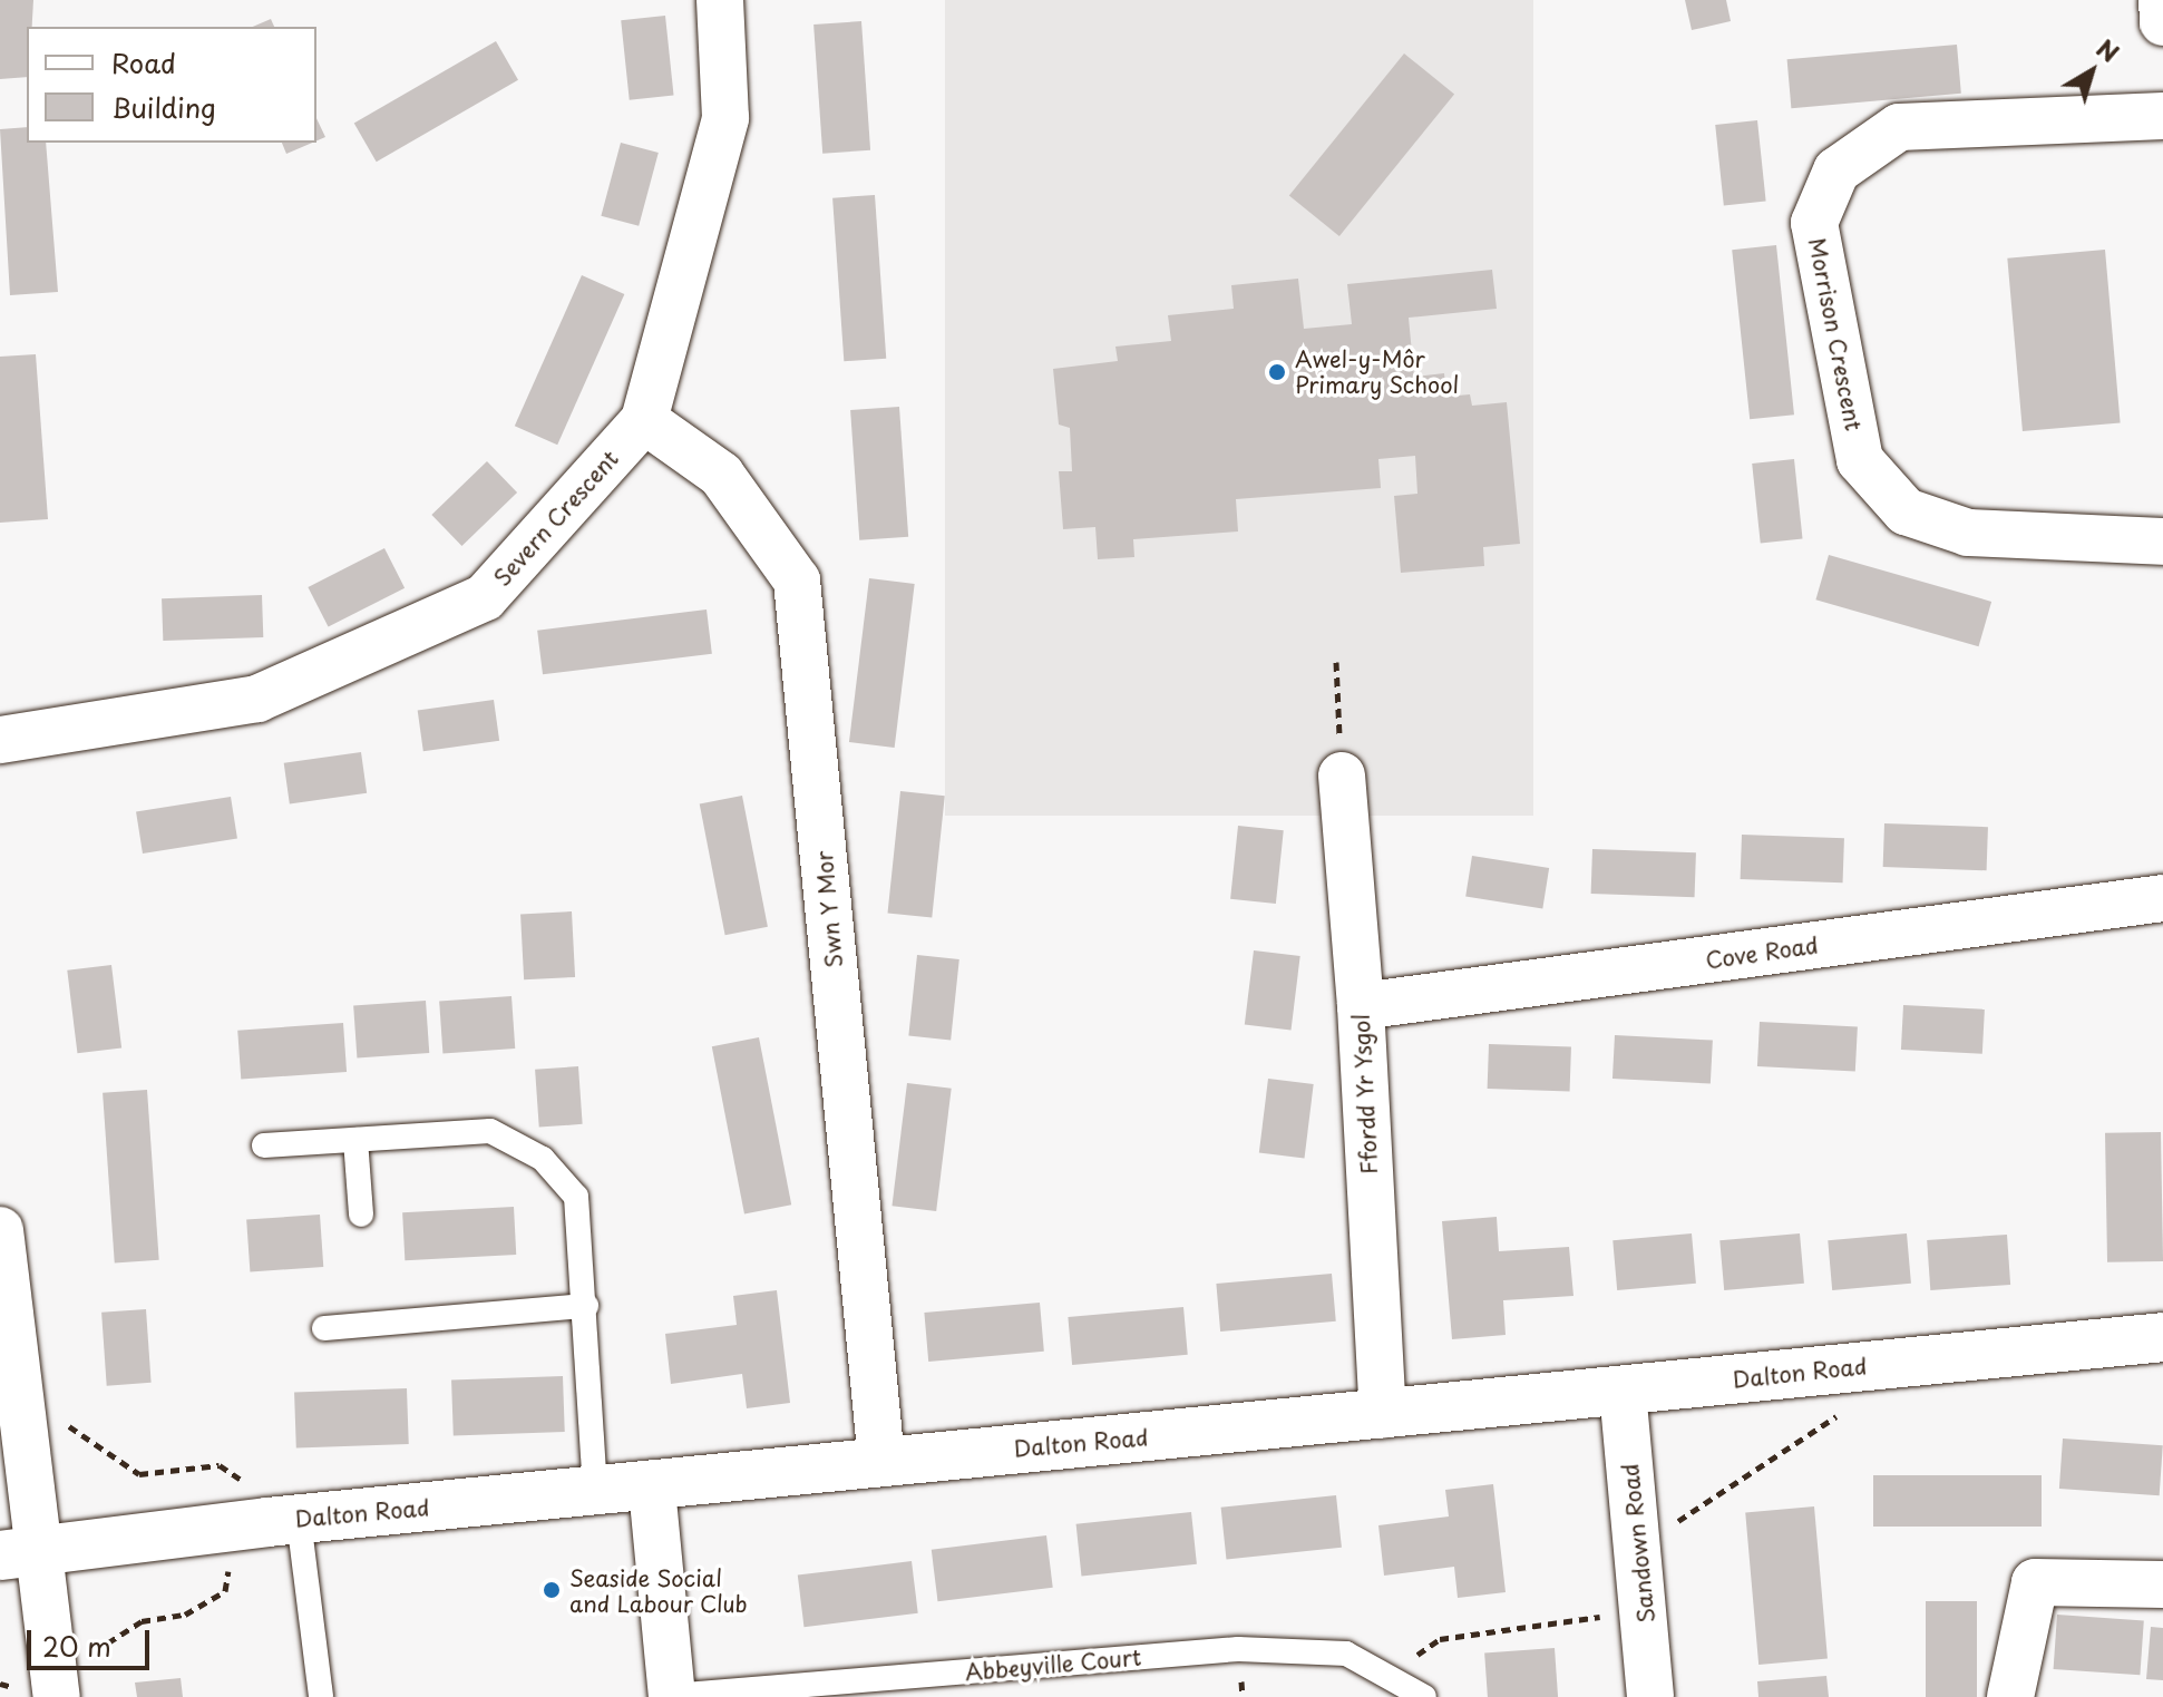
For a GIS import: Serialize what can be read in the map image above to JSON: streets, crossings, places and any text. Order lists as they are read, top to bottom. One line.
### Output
{"streets":{"street":["Morrison Crescent","Severn Crescent","Swn Y Mor","Cove Road","Ffordd Yr Ysgol","Dalton Road","Sandown Road"],"lane":["Abbeyville Court"]},"crossings":[["Severn Crescent","Swn Y Mor"],["Swn Y Mor","Dalton Road"],["Cove Road","Ffordd Yr Ysgol"],["Ffordd Yr Ysgol","Dalton Road"],["Dalton Road","Sandown Road"]],"places":["Awel-y-Môr Primary School","Seaside Social and Labour Club"],"legend":["Road","Building"],"scale_bar":"20 m","north":"top right"}
